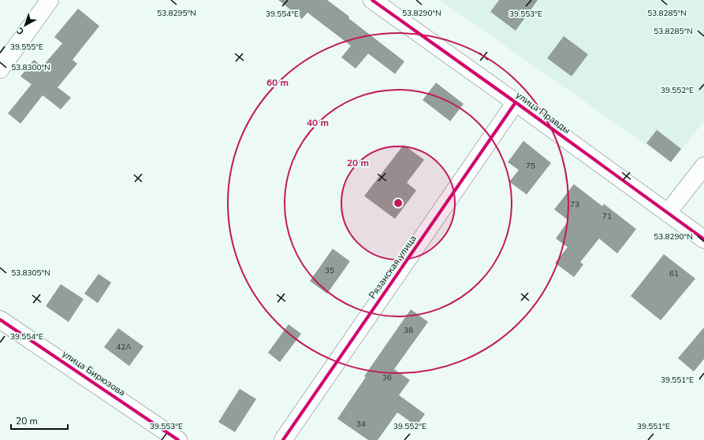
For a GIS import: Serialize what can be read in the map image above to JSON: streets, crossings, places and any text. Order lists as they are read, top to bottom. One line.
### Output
{"streets":{"street":["улица Правды","Рязанская улица","улица Бирюзова"]},"crossings":[["улица Правды","Рязанская улица"]],"house_numbers":["75","73","71","35","61","38","42А","36","34"],"scale_bar":"20 m","north":"bottom left","coordinates":["53.8295°N","53.8290°N","53.8285°N","39.554°E","39.553°E","39.555°E","53.8300°N","39.552°E","53.8305°N","39.551°E"],"rings":["60 m","40 m","20 m"]}
